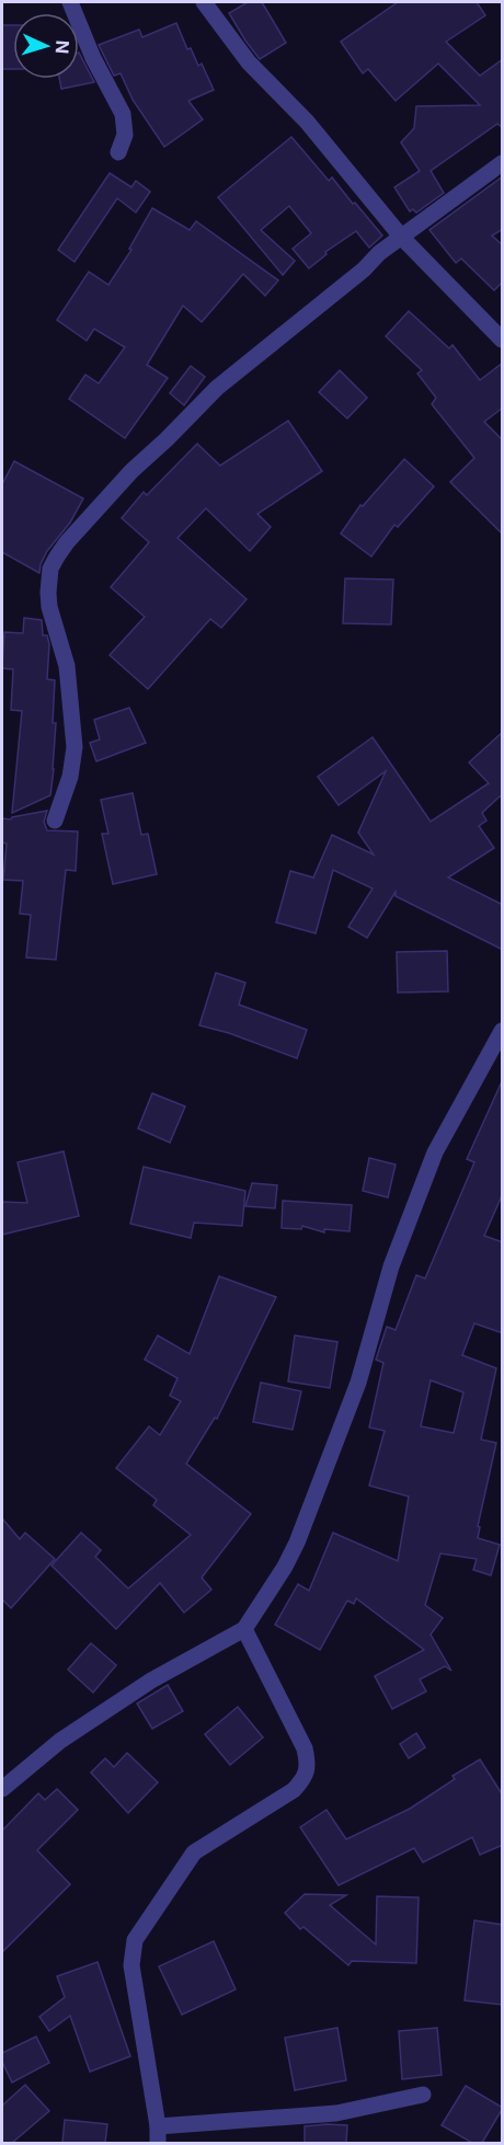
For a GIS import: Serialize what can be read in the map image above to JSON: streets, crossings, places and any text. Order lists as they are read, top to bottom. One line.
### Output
{"north":"right"}
